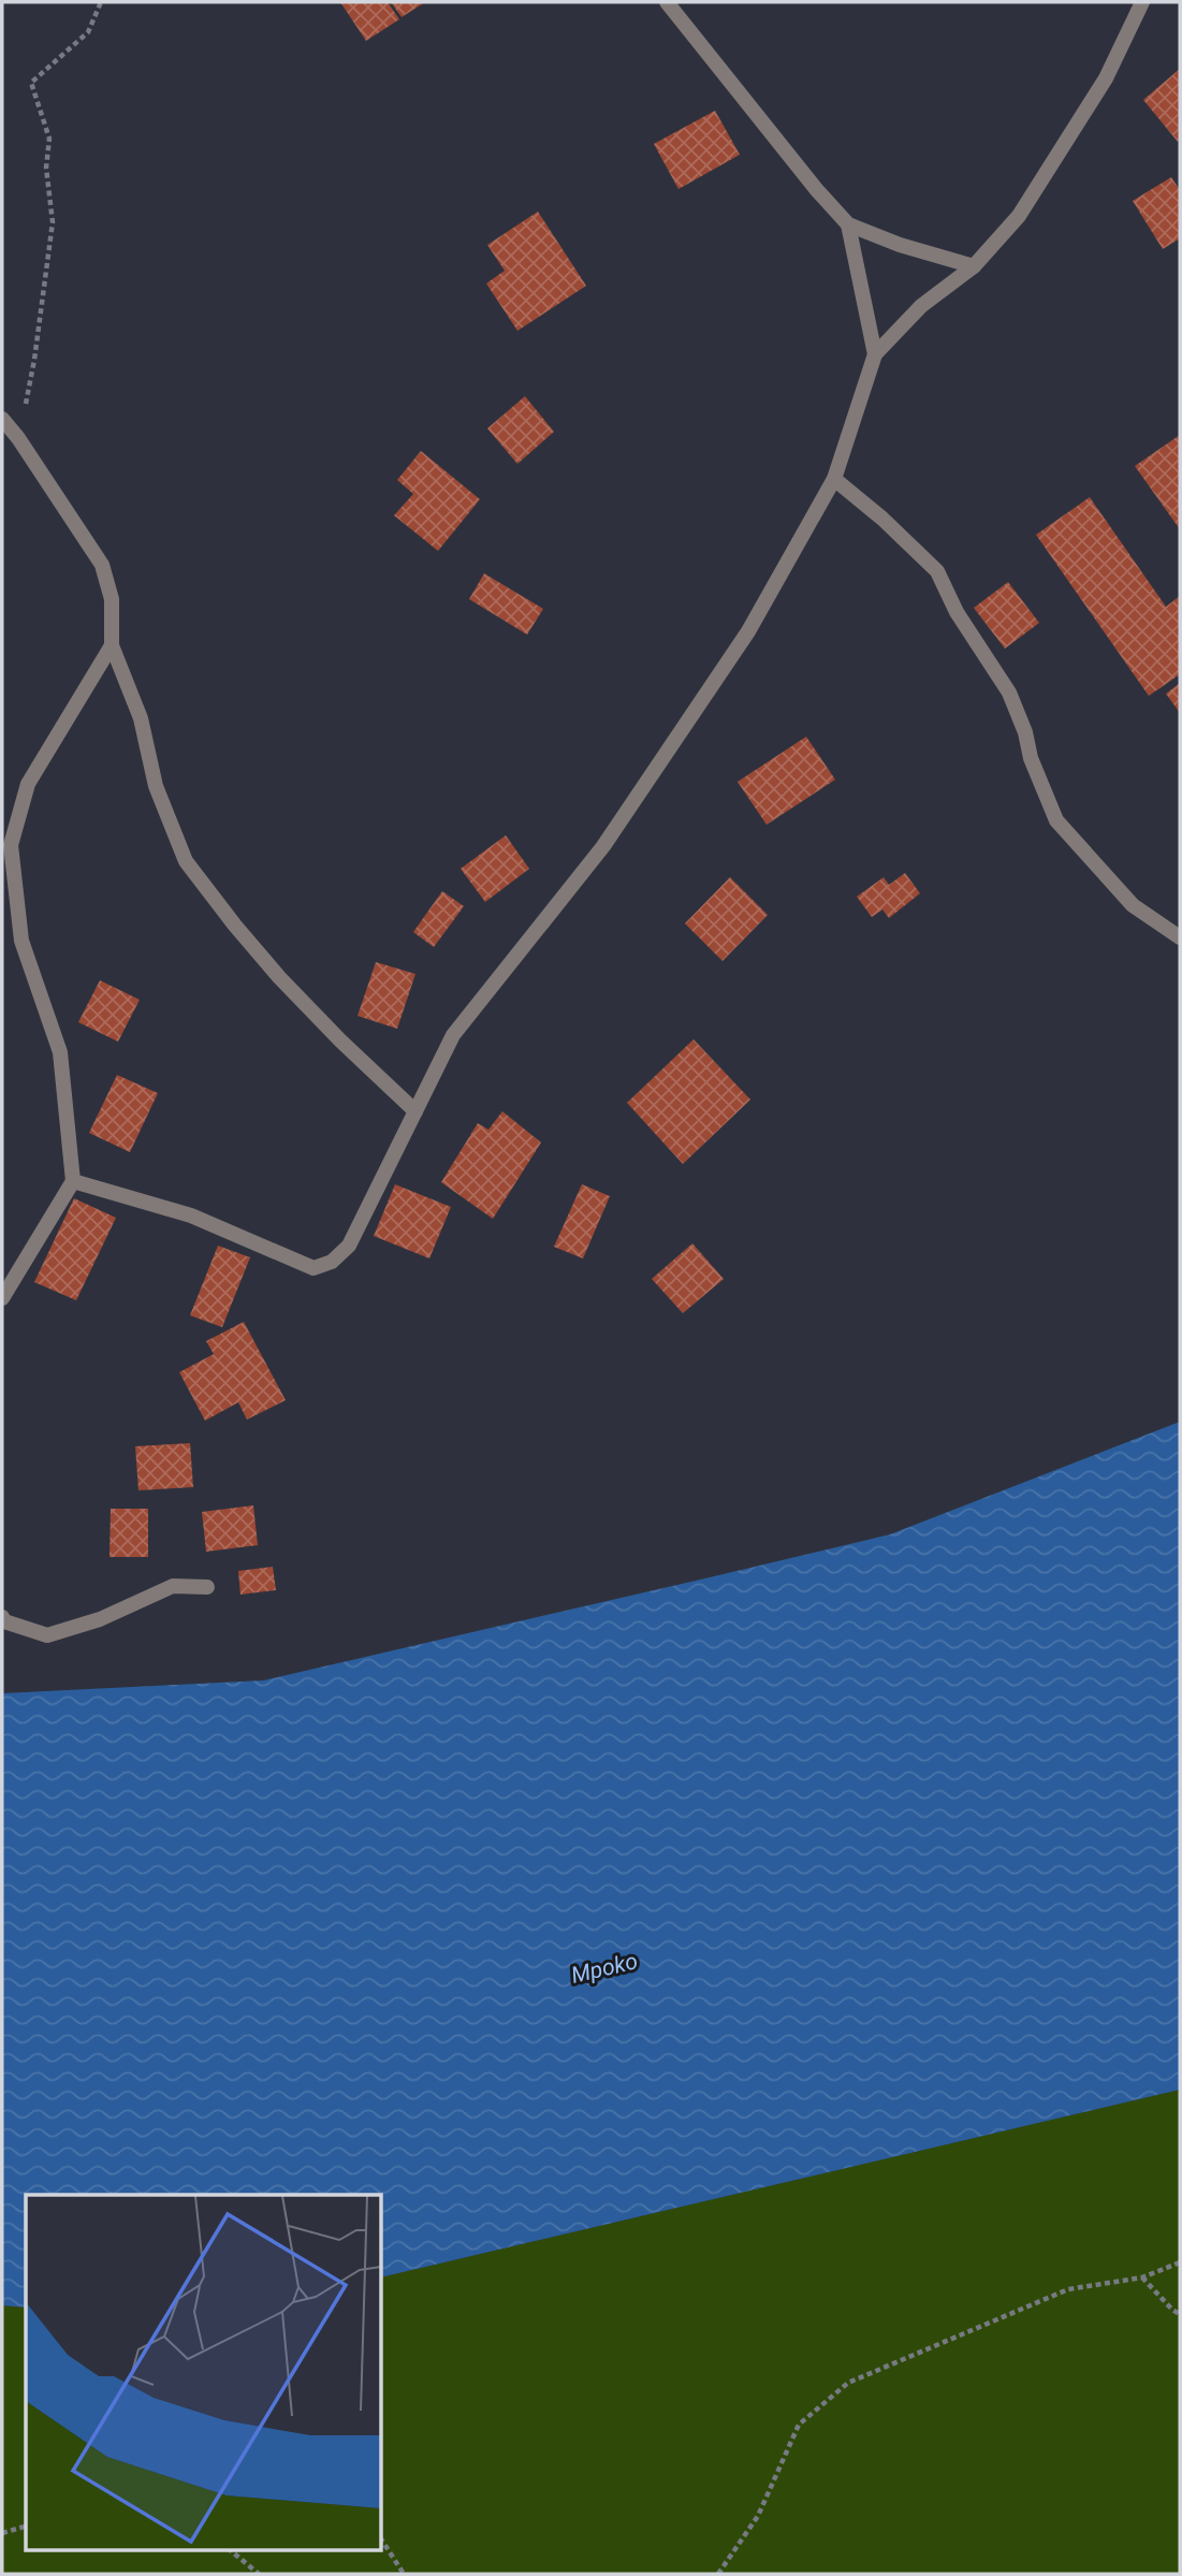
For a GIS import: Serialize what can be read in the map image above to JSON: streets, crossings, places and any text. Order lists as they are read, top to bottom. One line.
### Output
{"water":["Mpoko"]}
